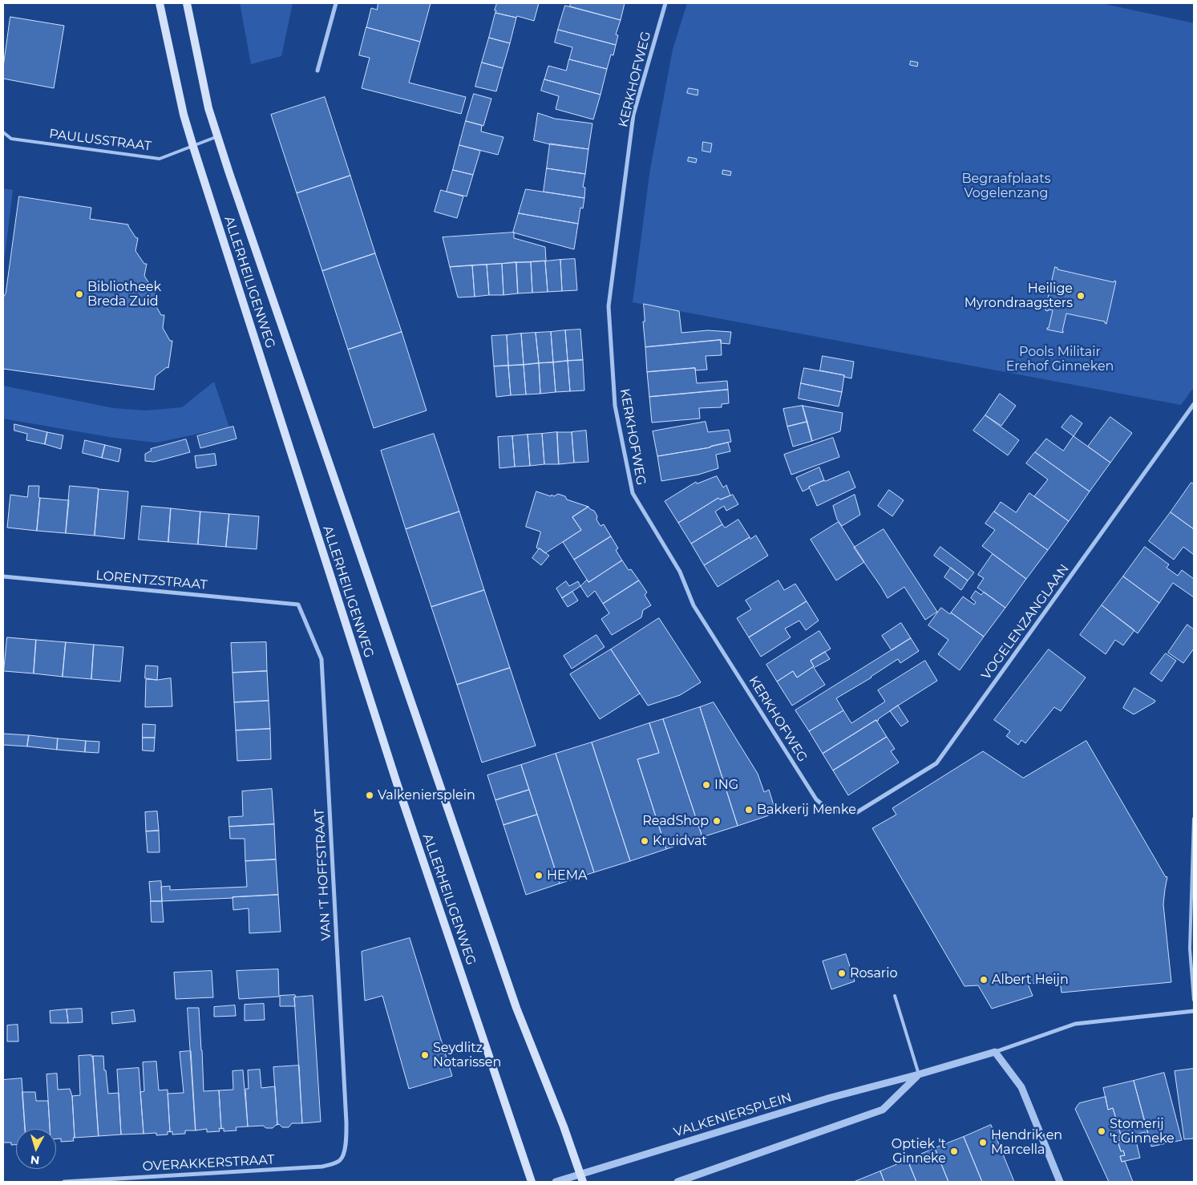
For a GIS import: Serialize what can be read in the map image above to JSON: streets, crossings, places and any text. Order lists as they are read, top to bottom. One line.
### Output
{"streets":{"main road":["ALLERHEILIGENWEG"],"street":["KERKHOFWEG","LORENTZSTRAAT","VOGELENZANGLAAN","VAN 'T HOFFSTRAAT","VALKENIERSPLEIN","OVERAKKERSTRAAT"],"lane":["PAULUSSTRAAT"]},"crossings":[["KERKHOFWEG","VOGELENZANGLAAN"],["PAULUSSTRAAT","ALLERHEILIGENWEG"],["ALLERHEILIGENWEG","VALKENIERSPLEIN"],["LORENTZSTRAAT","VAN 'T HOFFSTRAAT"],["VAN 'T HOFFSTRAAT","OVERAKKERSTRAAT"]],"parks":["Begraafplaats Vogelenzang","Pools Militair Erehof Ginneken"],"places":["Bibliotheek Breda Zuid","Heilige Myrondraagsters","ING","Valkeniersplein","Bakkerij Menke","ReadShop","Kruidvat","HEMA","Rosario","Albert Heijn","Seydlitz Notarissen","Stomerij 't Ginneke","Hendrik en Marcella","Optiek 't Ginneke"],"north":"bottom"}
